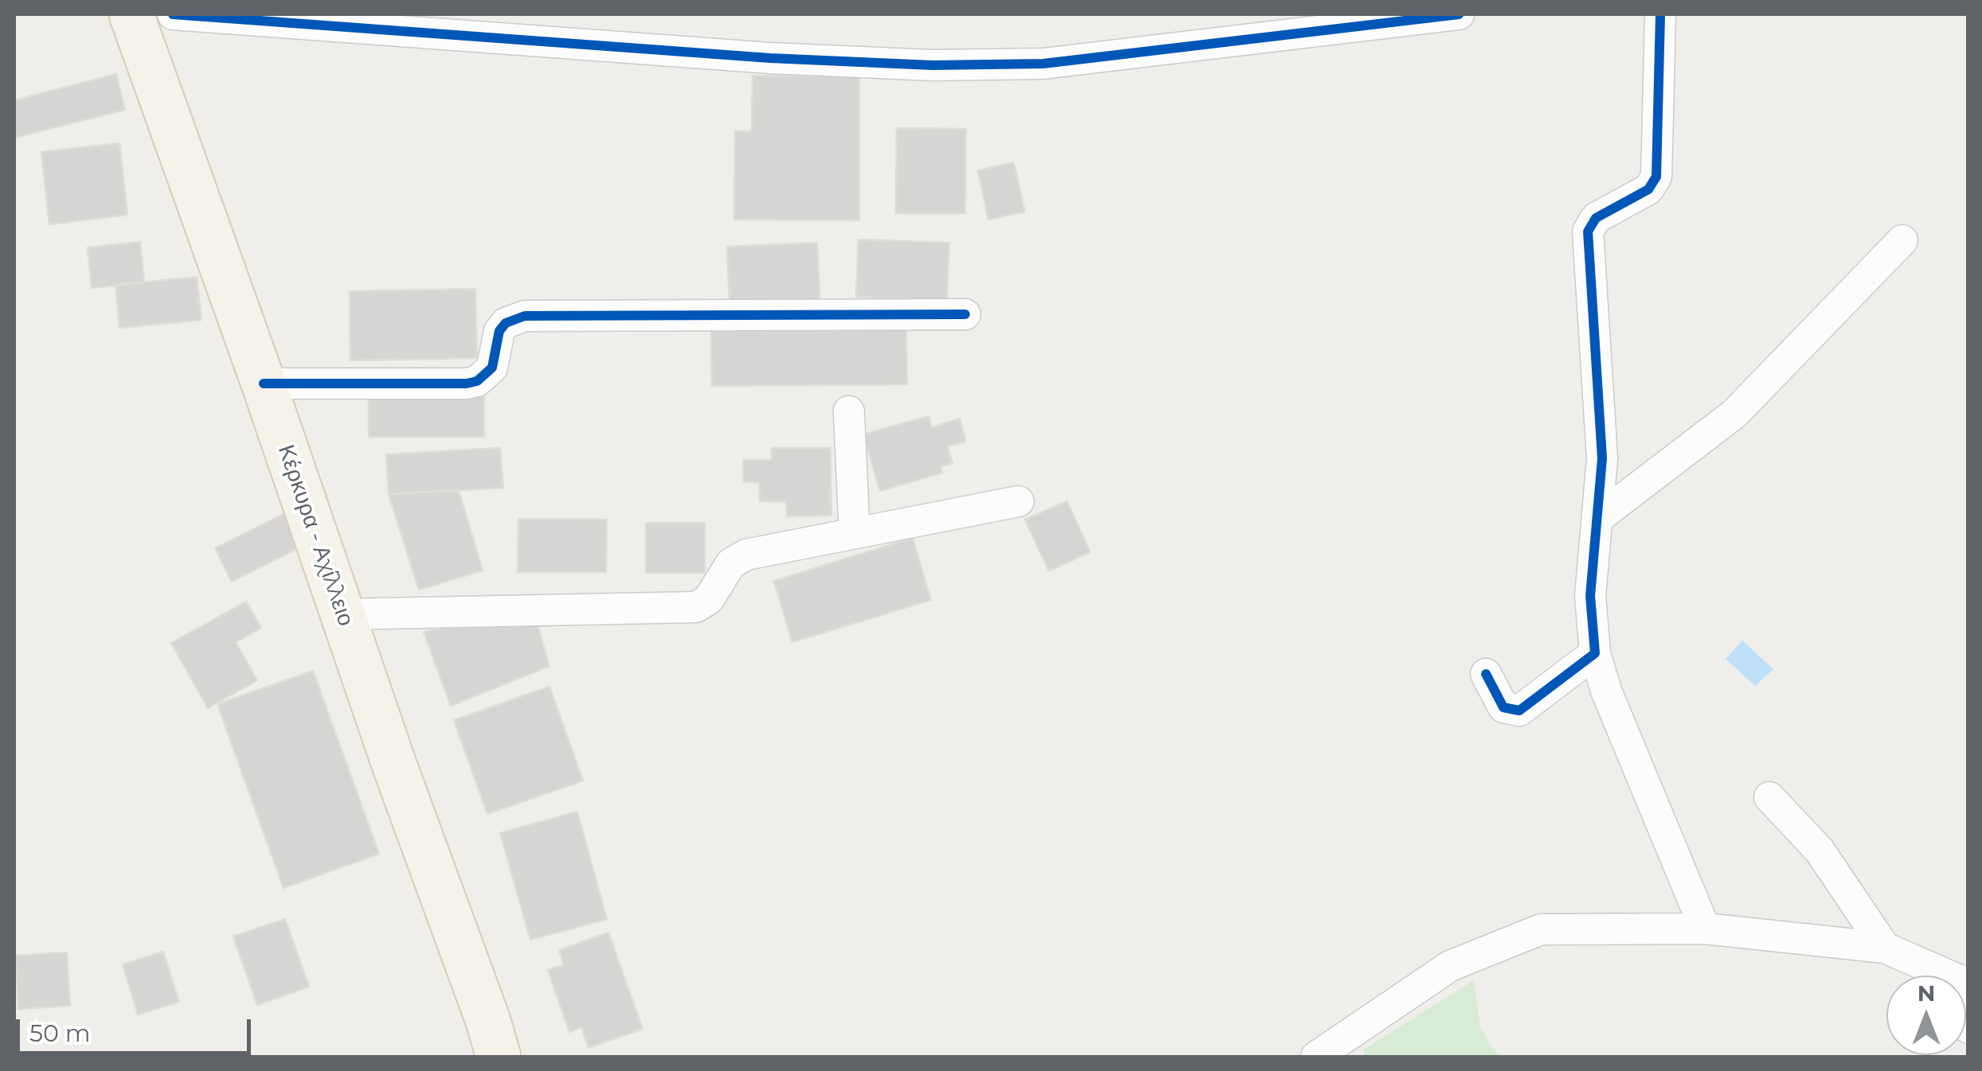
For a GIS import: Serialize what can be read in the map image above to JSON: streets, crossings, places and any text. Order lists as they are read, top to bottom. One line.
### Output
{"streets":{"main road":["Κέρκυρα - Αχίλλειο"]},"scale_bar":"50 m","north":"top"}
